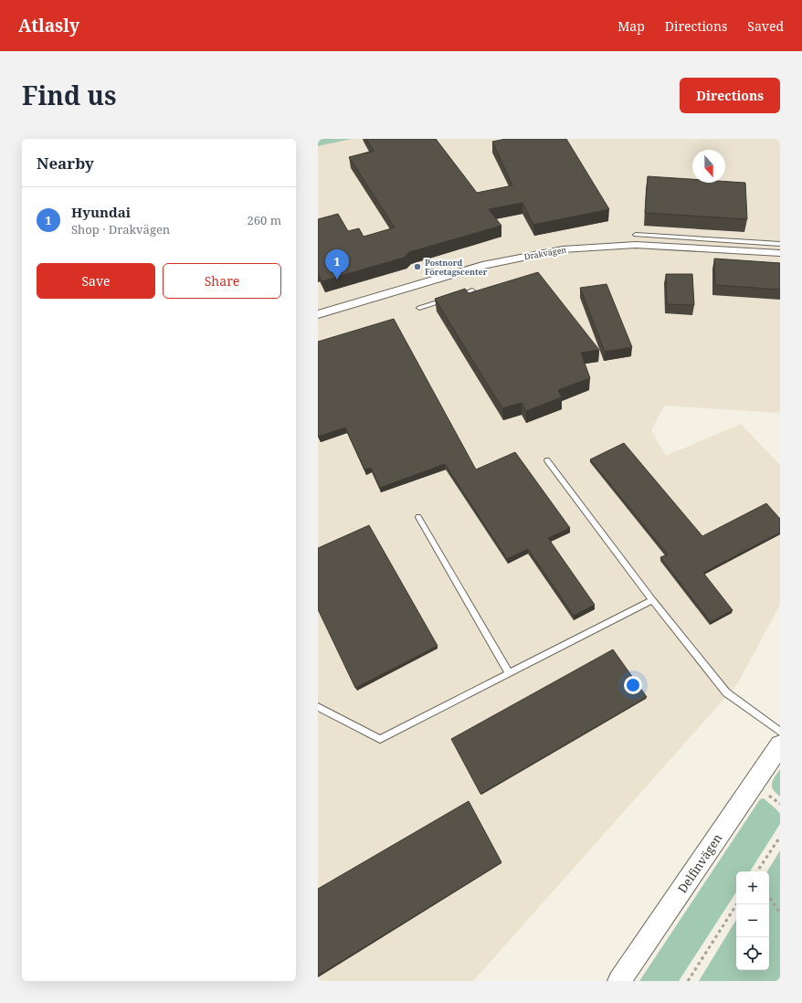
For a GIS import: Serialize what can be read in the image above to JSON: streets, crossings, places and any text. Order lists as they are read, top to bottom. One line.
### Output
{"streets":{"street":["Drakvägen","Delfinvägen"]},"places":["Postnord Företagscenter"],"north":"bottom","page":{"header":"Atlasly","nav":["Map","Directions","Saved"],"title":"Find us","buttons":["Directions",["Save","Share"]],"heading":"Nearby","list":[{"mark":"1","name":"Hyundai","note":"Shop · Drakvägen","value":"260 m"}],"pins":"1","map_buttons":["+","−"]}}
